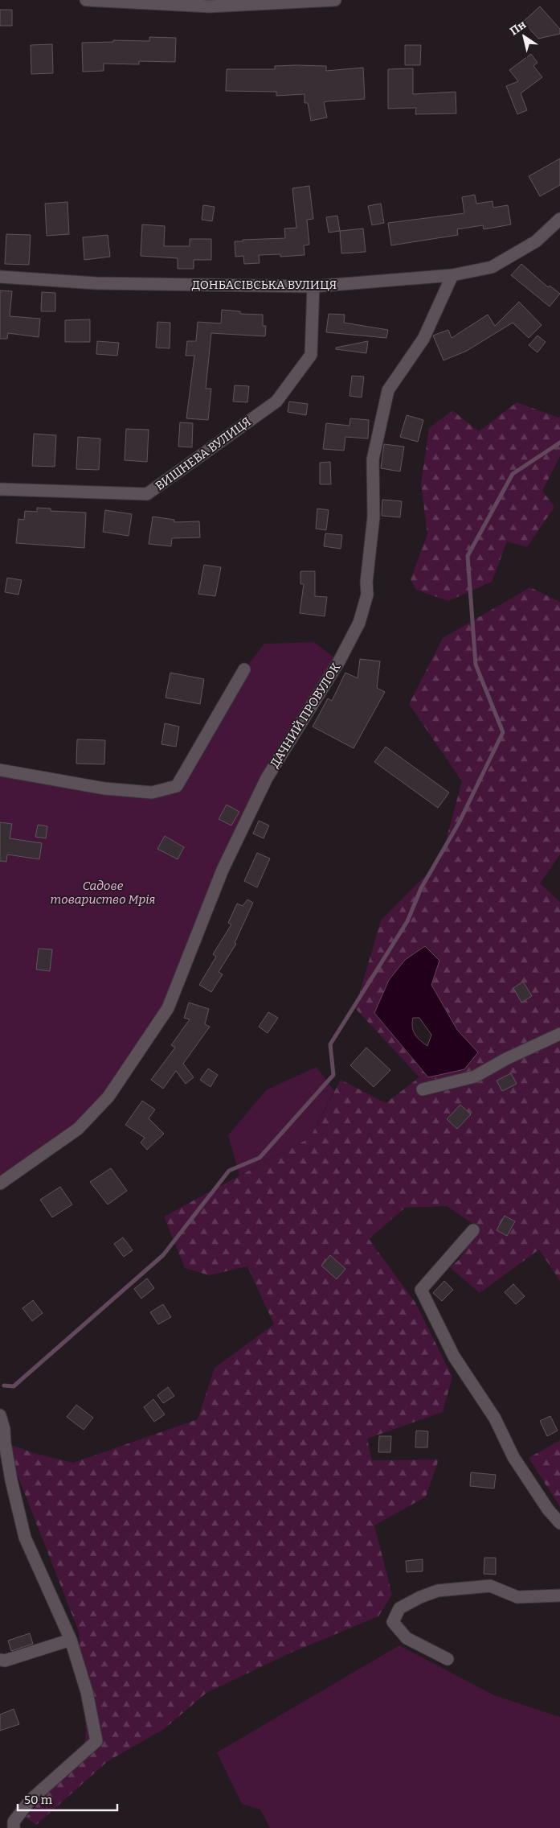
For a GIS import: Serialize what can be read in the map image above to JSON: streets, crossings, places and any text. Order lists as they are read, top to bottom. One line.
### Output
{"streets":{"street":["ДОНБАСІВСЬКА ВУЛИЦЯ","ВИШНЕВА ВУЛИЦЯ","ДАЧНИЙ ПРОВУЛОК"]},"crossings":[["ДОНБАСІВСЬКА ВУЛИЦЯ","ВИШНЕВА ВУЛИЦЯ"],["ДОНБАСІВСЬКА ВУЛИЦЯ","ДАЧНИЙ ПРОВУЛОК"]],"parks":["Садове товариство Мрія"],"scale_bar":"50 m","north":"top left"}
